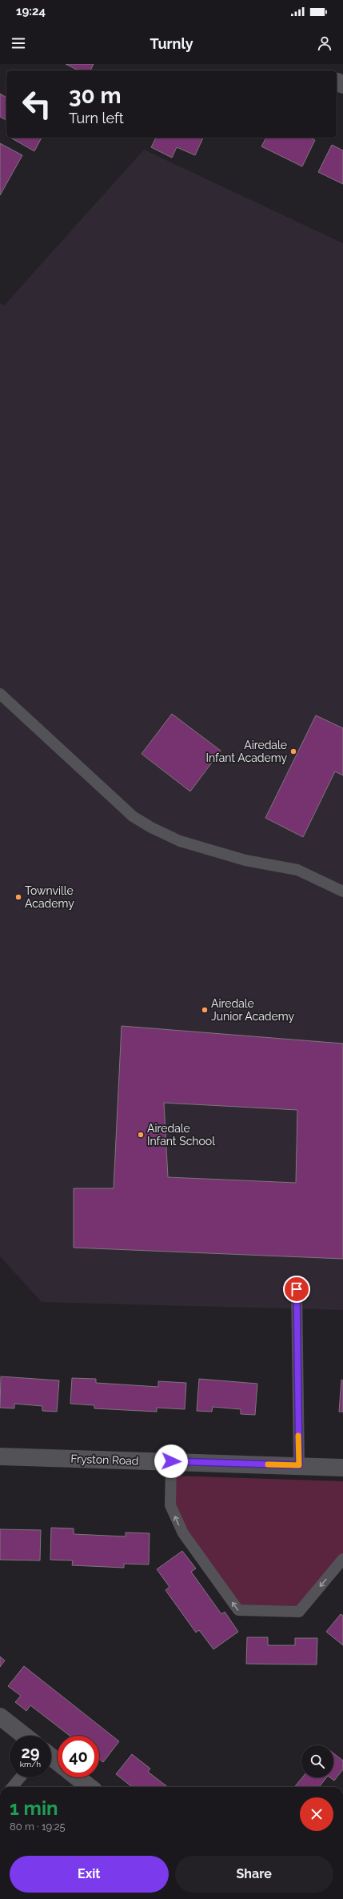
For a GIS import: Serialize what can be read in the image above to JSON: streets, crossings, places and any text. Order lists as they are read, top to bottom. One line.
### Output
{"streets":{"street":["Fryston Road"]},"places":["Airedale Infant Academy","Townville Academy","Airedale Junior Academy","Airedale Infant School"],"page":{"status":"19:24","header":"Turnly","turn":["30 m","Turn left"],"speed":"29 km/h","limit":"40","heading":["1 min","80 m · 19:25"],"buttons":["Exit","Share"]}}
